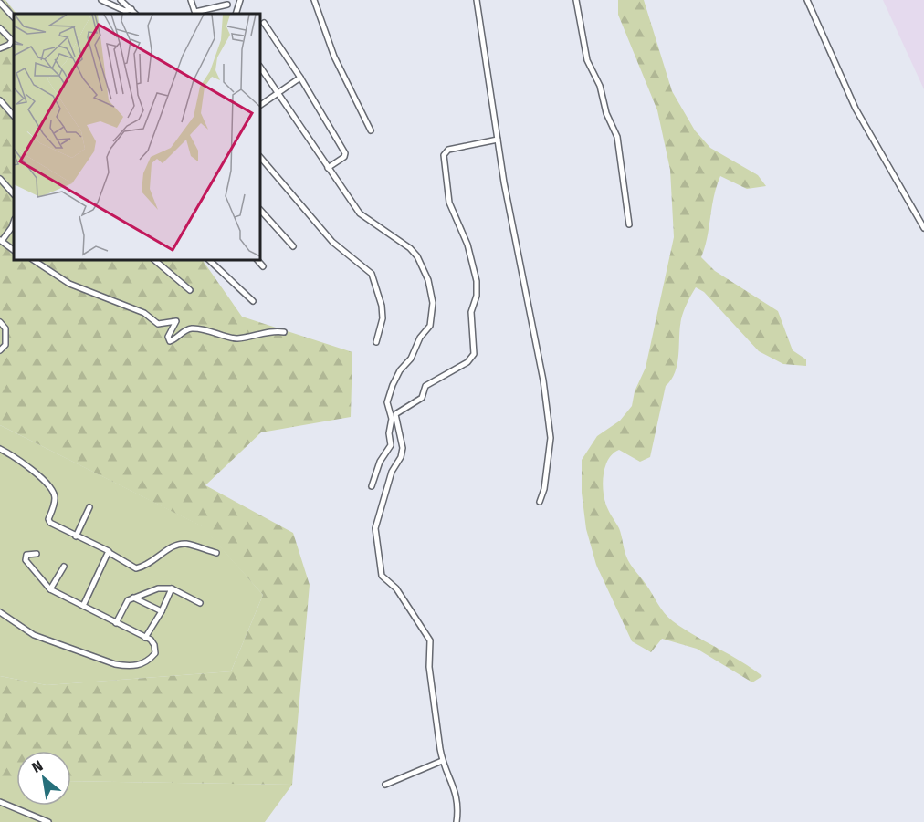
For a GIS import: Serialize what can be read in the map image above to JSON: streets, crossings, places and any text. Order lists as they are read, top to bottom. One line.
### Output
{"north":"top left"}
